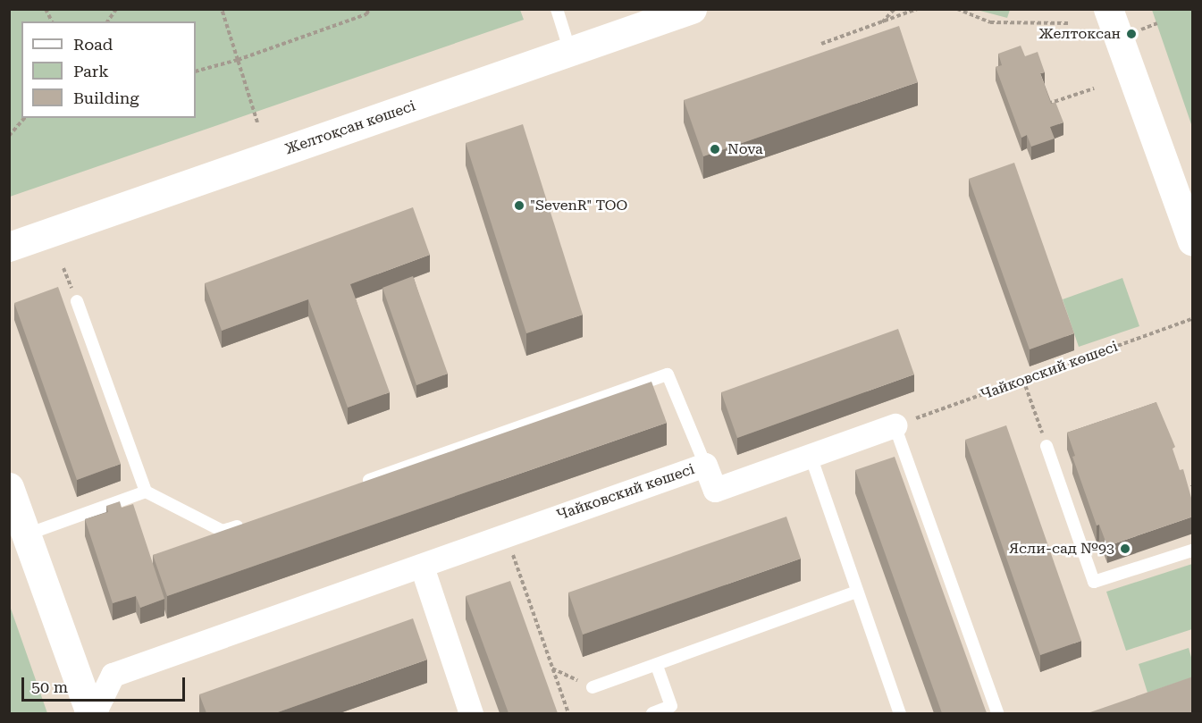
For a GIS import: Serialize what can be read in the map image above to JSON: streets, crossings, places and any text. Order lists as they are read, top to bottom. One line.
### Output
{"streets":{"main road":["Желтоқсан көшесі"],"street":["Чайковский көшесі"]},"places":["Желтоксан","Nova","\"SevenR\" ТОО","Ясли-сад №93"],"legend":["Road","Park","Building"],"scale_bar":"50 m"}
